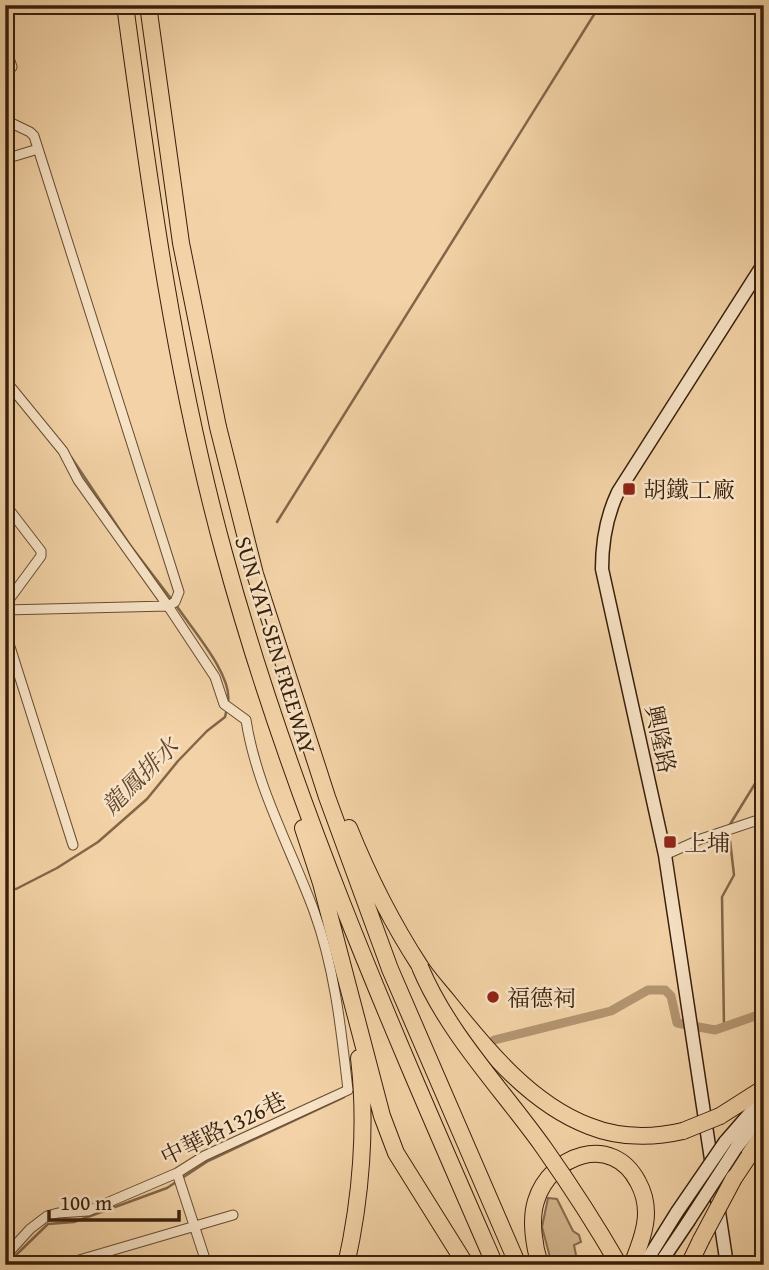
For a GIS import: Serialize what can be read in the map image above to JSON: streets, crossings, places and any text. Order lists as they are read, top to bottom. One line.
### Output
{"streets":{"highway":["SUN YAT-SEN FREEWAY"],"street":["興隆路","中華路1326巷"]},"water":["龍鳳排水"],"places":{"transit":["胡鐵工廠","上埔"],"other":["福德祠"]},"scale_bar":"100 m"}
